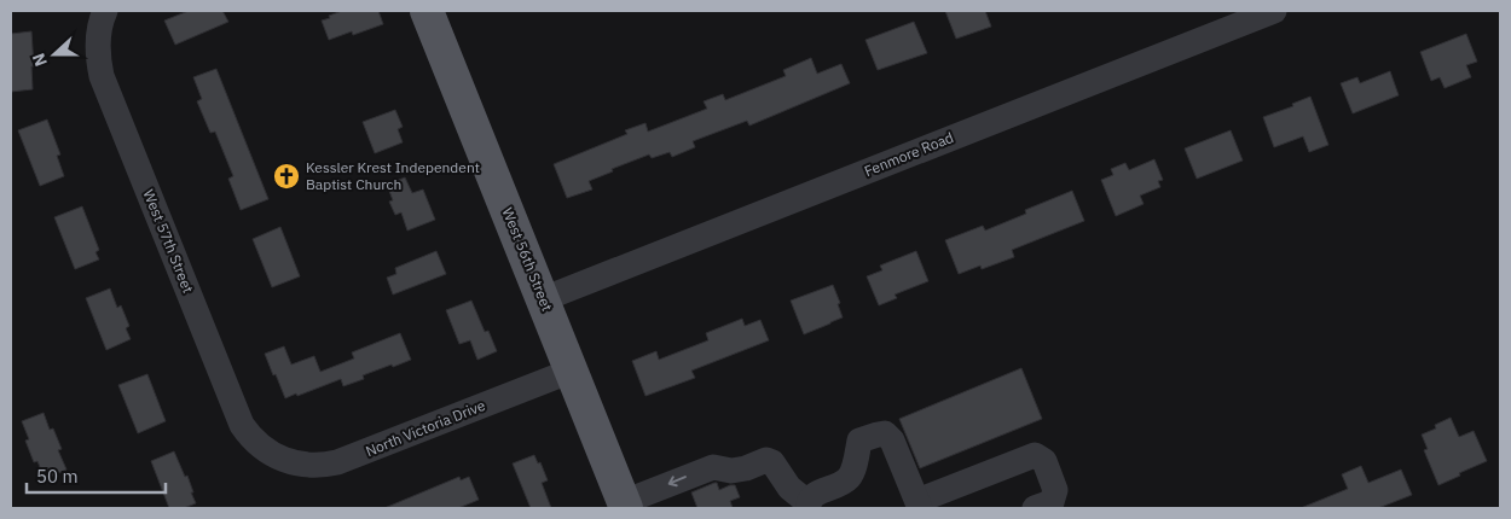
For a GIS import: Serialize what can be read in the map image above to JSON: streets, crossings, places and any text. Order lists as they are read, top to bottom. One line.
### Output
{"streets":{"main road":["West 56th Street"],"street":["Fenmore Road","West 57th Street","North Victoria Drive"]},"crossings":[["Fenmore Road","West 56th Street"],["West 57th Street","North Victoria Drive"],["West 56th Street","North Victoria Drive"]],"places":{"church":["Kessler Krest Independent Baptist Church"]},"scale_bar":"50 m","north":"left"}
